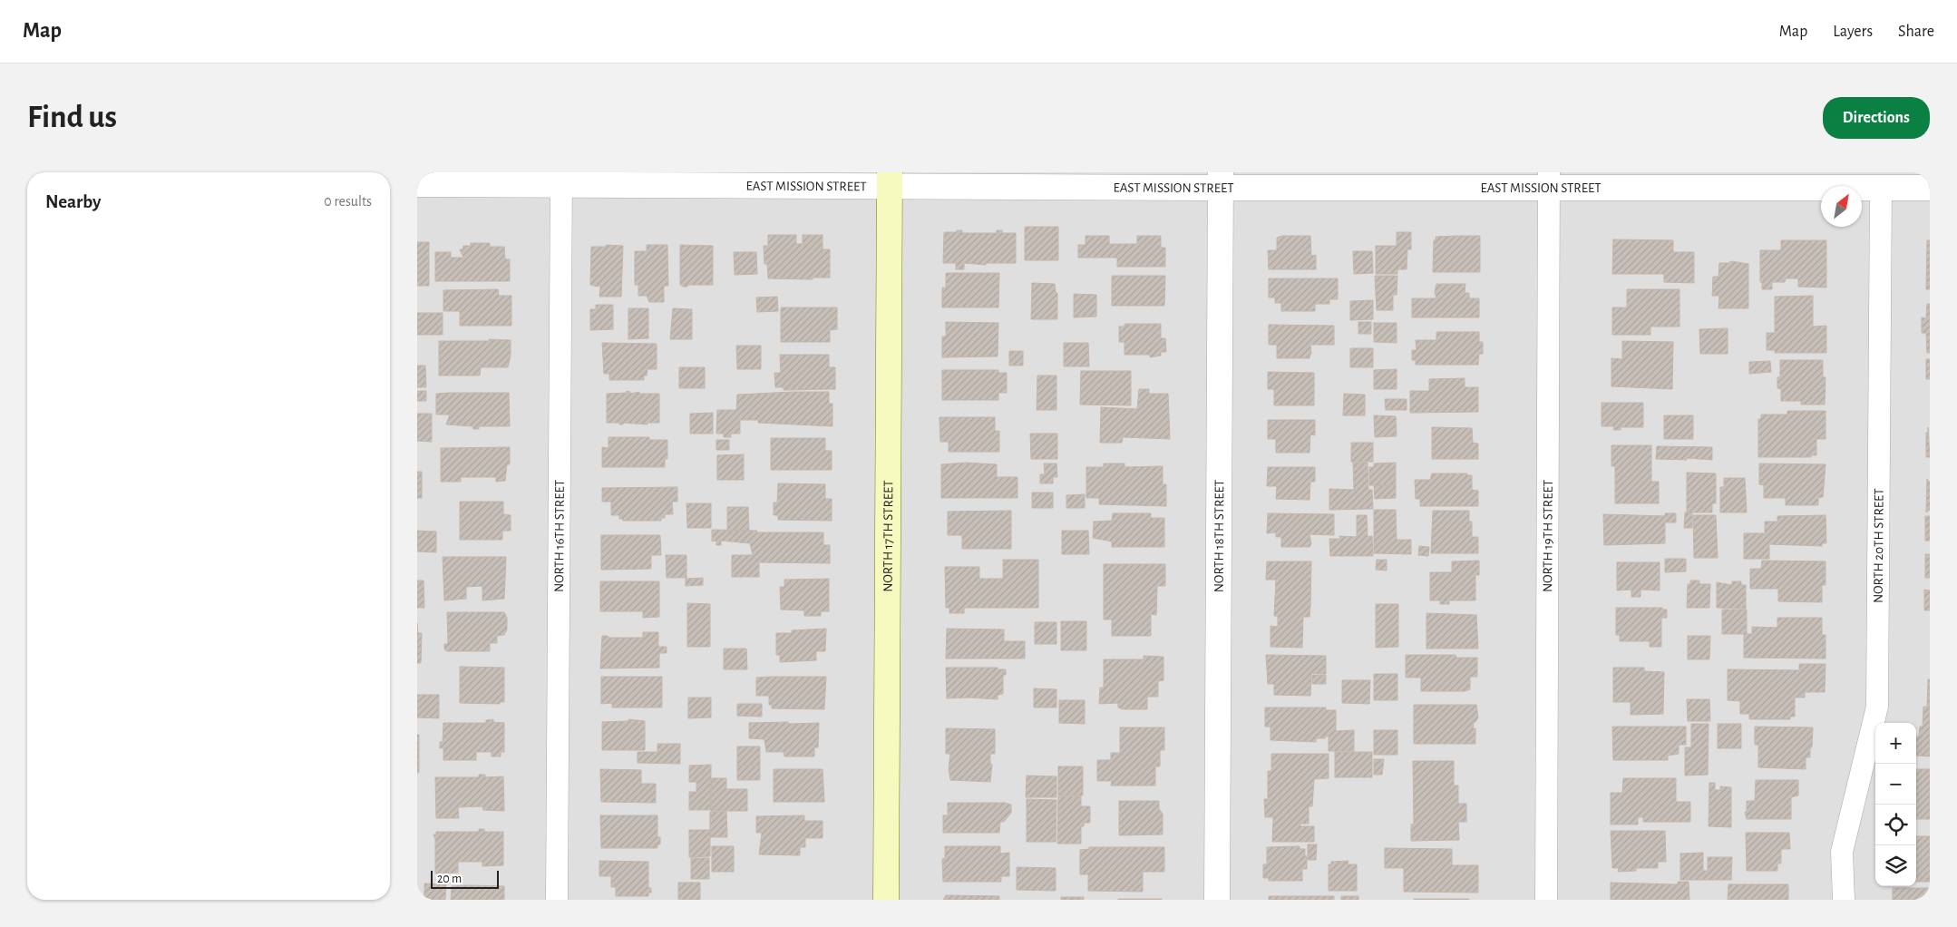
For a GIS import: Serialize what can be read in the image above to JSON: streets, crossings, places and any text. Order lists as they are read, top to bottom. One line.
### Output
{"streets":{"main road":["NORTH 17TH STREET"],"street":["EAST MISSION STREET","NORTH 16TH STREET","NORTH 18TH STREET","NORTH 19TH STREET","NORTH 20TH STREET"]},"crossings":[["EAST MISSION STREET","NORTH 16TH STREET"],["EAST MISSION STREET","NORTH 17TH STREET"],["EAST MISSION STREET","NORTH 18TH STREET"],["EAST MISSION STREET","NORTH 19TH STREET"],["EAST MISSION STREET","NORTH 20TH STREET"]],"scale_bar":"20 m","north":"top right","page":{"header":"Map","nav":["Map","Layers","Share"],"buttons":"Directions","title":"Find us","heading":["Nearby","0 results"],"map_buttons":["+","−"],"scale":"20 m"}}
